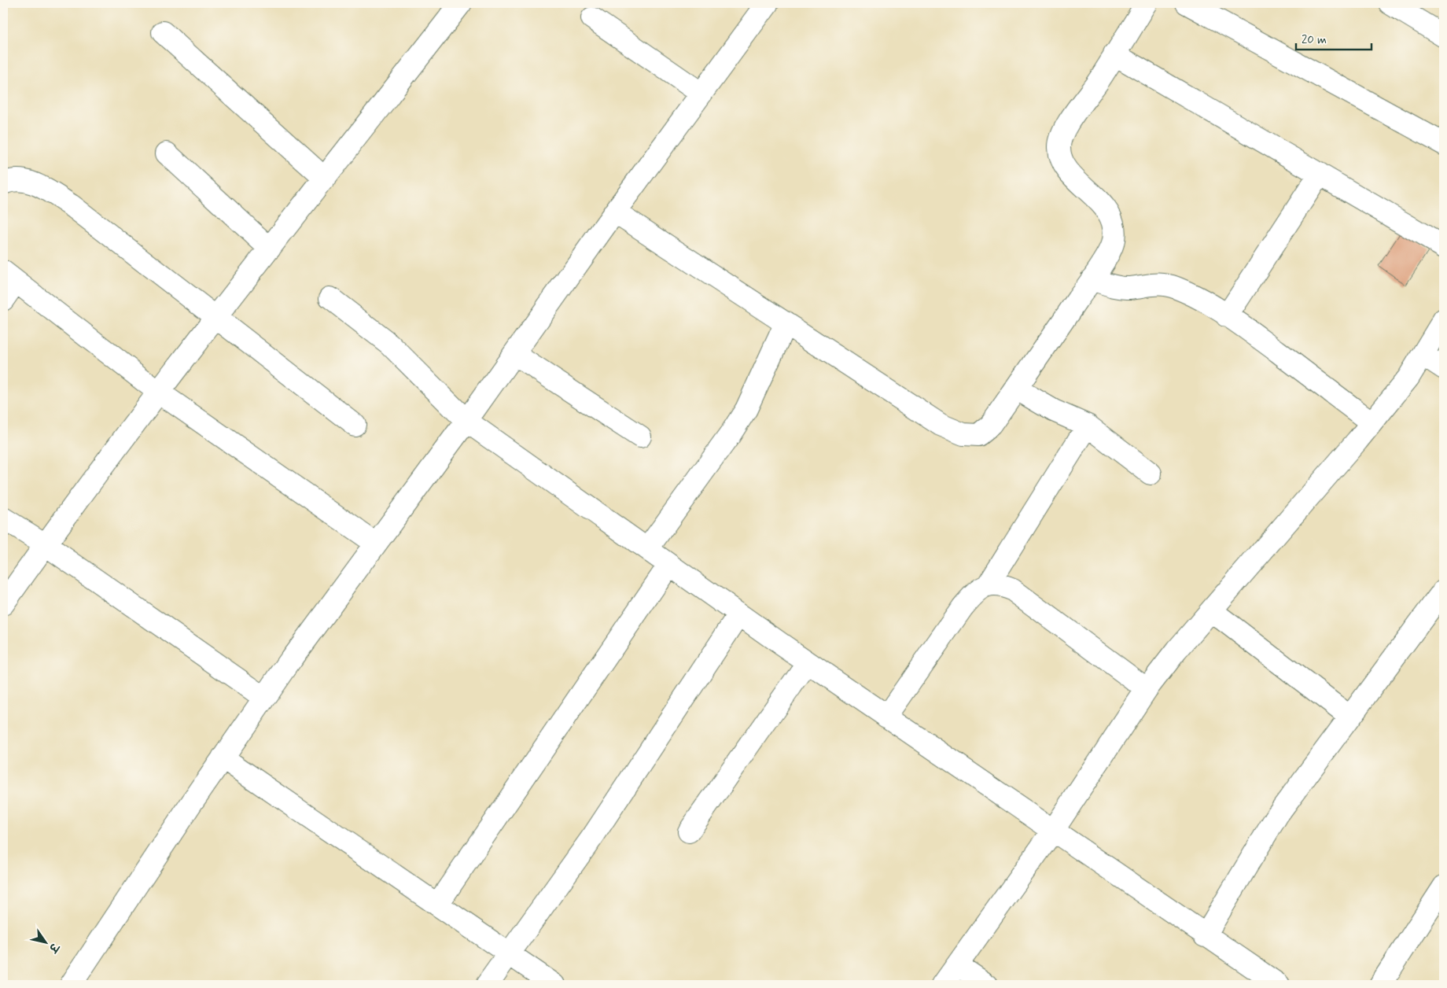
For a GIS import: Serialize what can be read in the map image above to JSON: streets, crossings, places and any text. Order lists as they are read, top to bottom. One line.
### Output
{"scale_bar":"20 m","north":"bottom right"}
